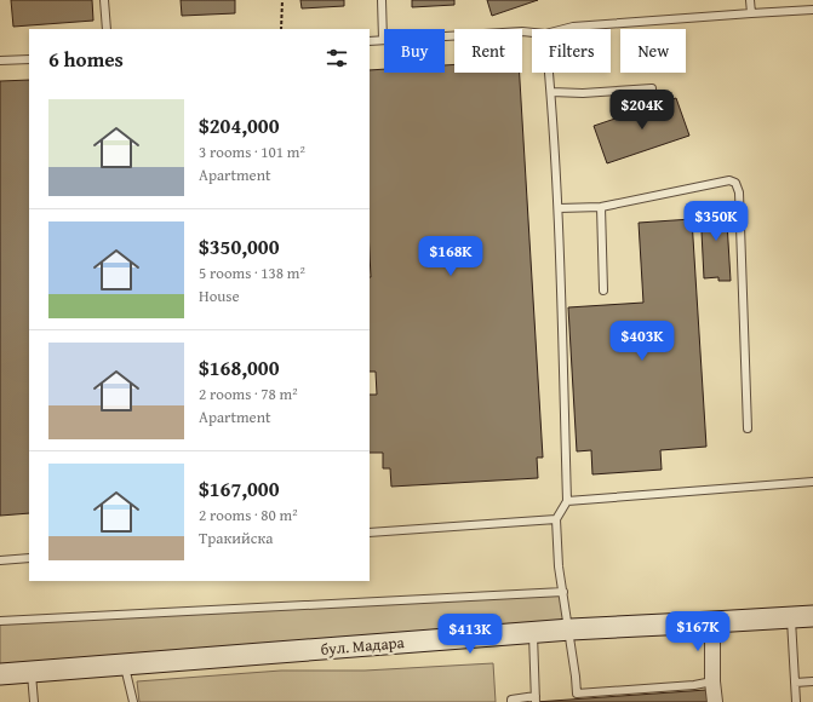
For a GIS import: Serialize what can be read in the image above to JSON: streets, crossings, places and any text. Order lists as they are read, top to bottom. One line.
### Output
{"streets":{"main road":["бул. Мадара"]},"page":{"chip":["Buy","Rent","Filters","New"],"heading":"6 homes","list":[{"name":"$204,000","note":"3 rooms · 101 m² · Apartment"},{"name":"$350,000","note":"5 rooms · 138 m² · House"},{"name":"$168,000","note":"2 rooms · 78 m² · Apartment"},{"name":"$167,000","note":"2 rooms · 80 m² · Тракийска"}],"price":["$204K","$350K","$168K","$403K","$167K","$413K"]}}
